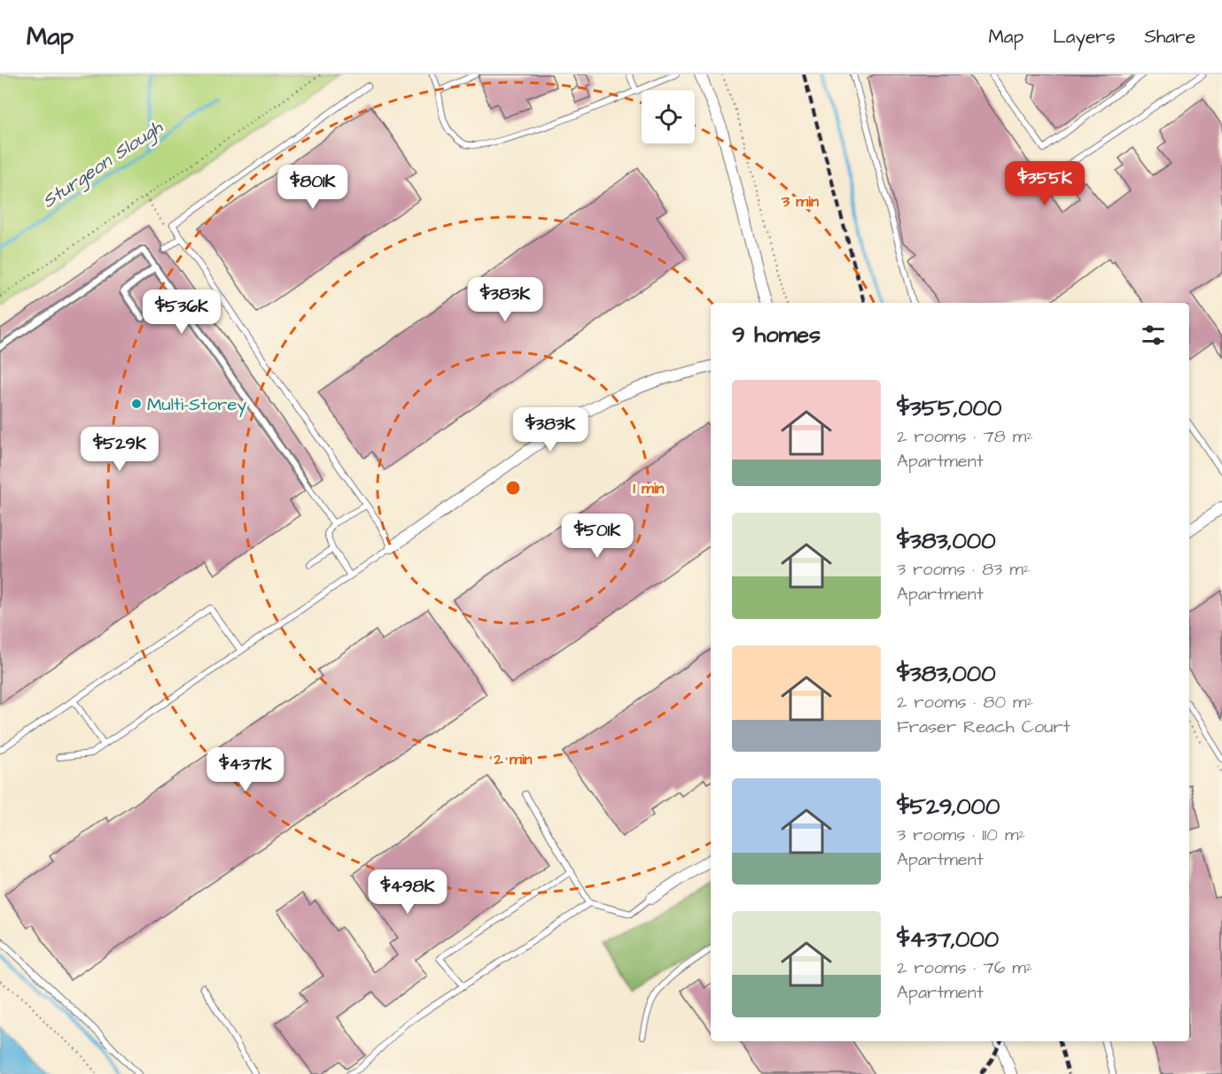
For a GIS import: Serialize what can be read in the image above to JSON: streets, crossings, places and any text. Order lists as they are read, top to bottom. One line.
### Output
{"water":["Sturgeon Slough"],"places":["Multi-Storey"],"page":{"header":"Map","nav":["Map","Layers","Share"],"price":["$355K","$801K","$383K","$536K","$383K","$529K","$501K","$437K","$498K"],"heading":"9 homes","list":[{"name":"$355,000","note":"2 rooms · 78 m² · Apartment"},{"name":"$383,000","note":"3 rooms · 83 m² · Apartment"},{"name":"$383,000","note":"2 rooms · 80 m² · Fraser Reach Court"},{"name":"$529,000","note":"3 rooms · 110 m² · Apartment"},{"name":"$437,000","note":"2 rooms · 76 m² · Apartment"}]},"rings":["3 min","1 min","2 min"]}
